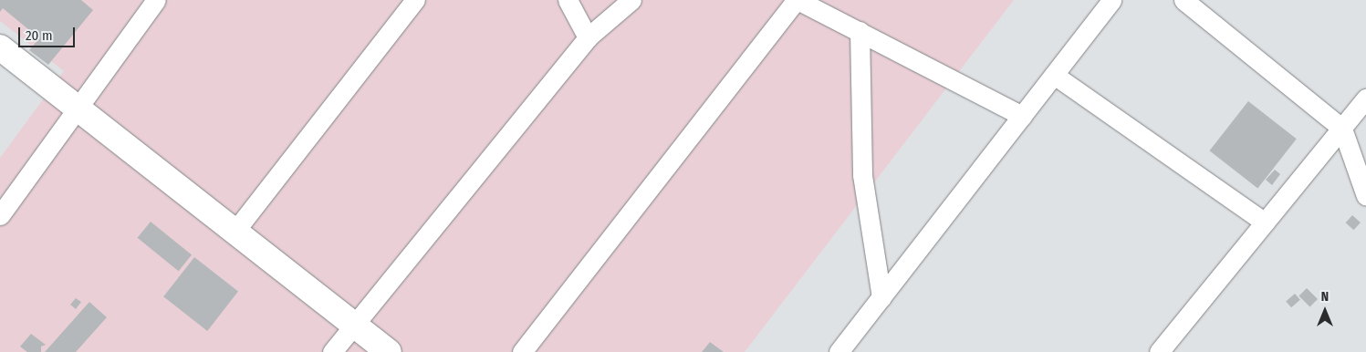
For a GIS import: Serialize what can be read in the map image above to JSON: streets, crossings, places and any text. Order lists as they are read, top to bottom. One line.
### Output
{"scale_bar":"20 m","north":"top"}
